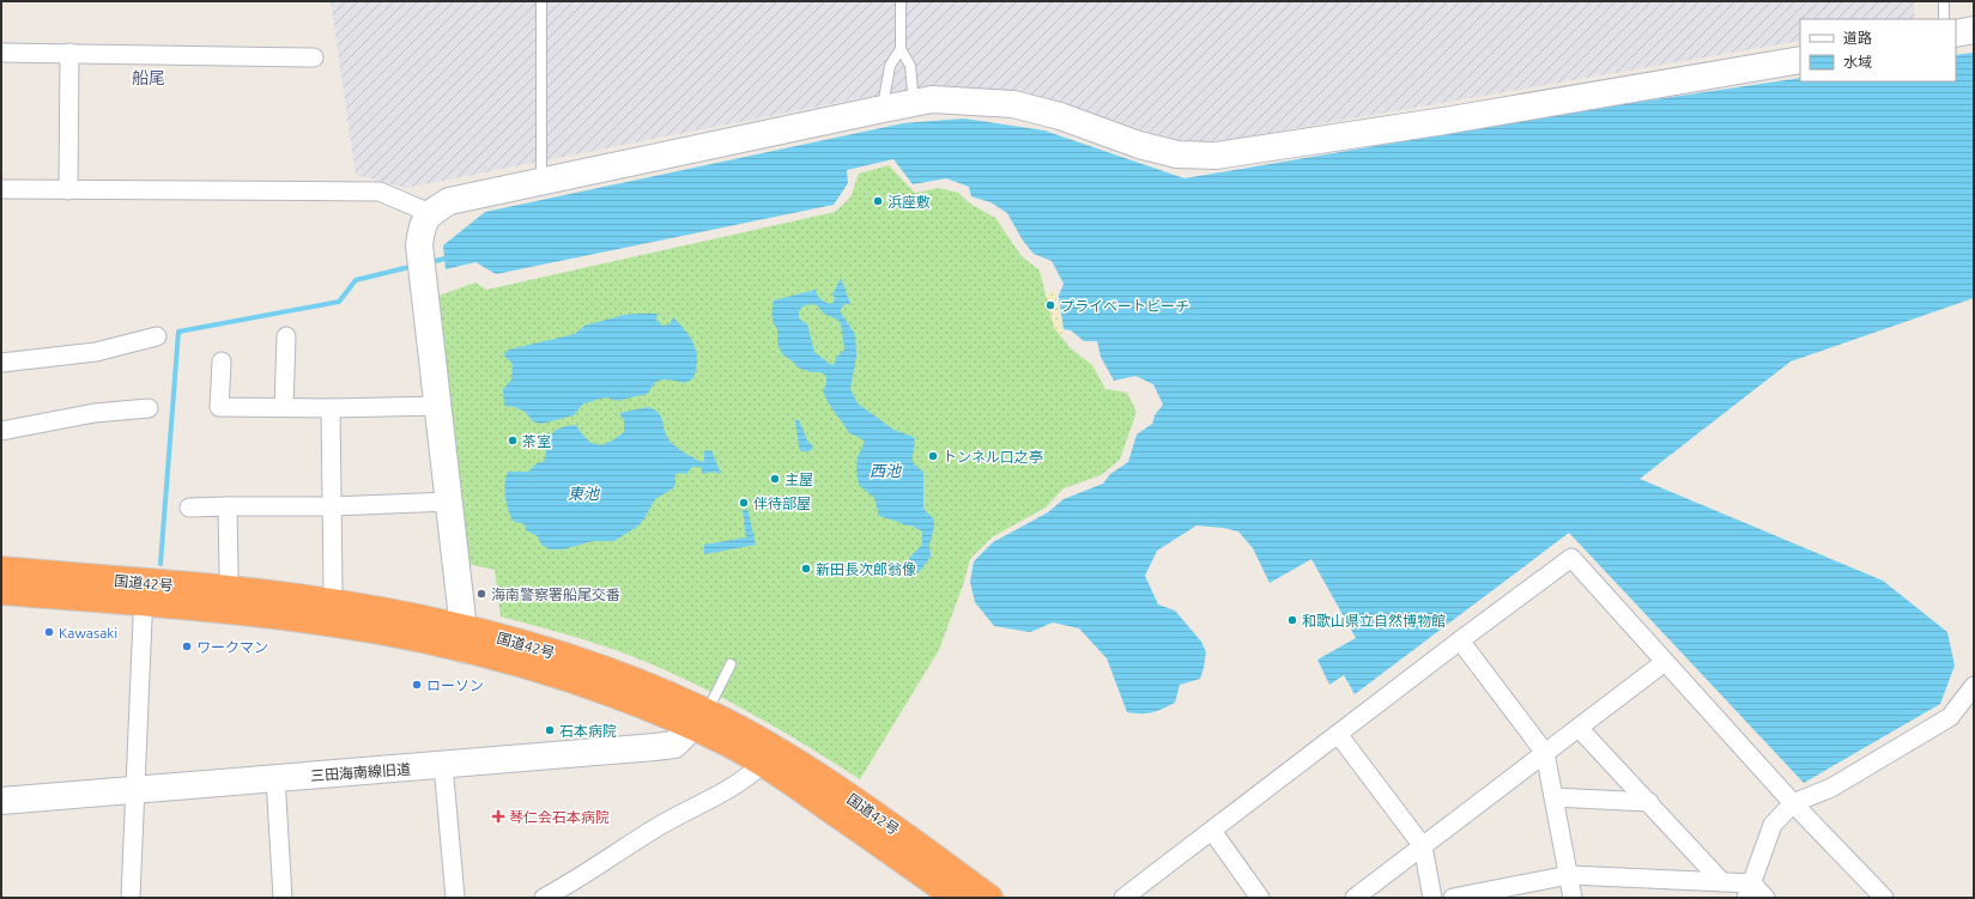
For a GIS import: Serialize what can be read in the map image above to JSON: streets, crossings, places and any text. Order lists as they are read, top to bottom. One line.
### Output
{"streets":{"highway":["国道42号"],"street":["三田海南線旧道"]},"crossings":[["国道42号","三田海南線旧道"]],"districts":["船尾"],"water":["西池","東池"],"places":{"other":["浜座敷","プライベートビーチ","茶室","トンネル口之亭","主屋","伴待部屋","新田長次郎翁像","海南警察署船尾交番","和歌山県立自然博物館","Kawasaki","ワークマン","ローソン","石本病院"],"health":["琴仁会石本病院"]},"legend":["道路","水域"]}
